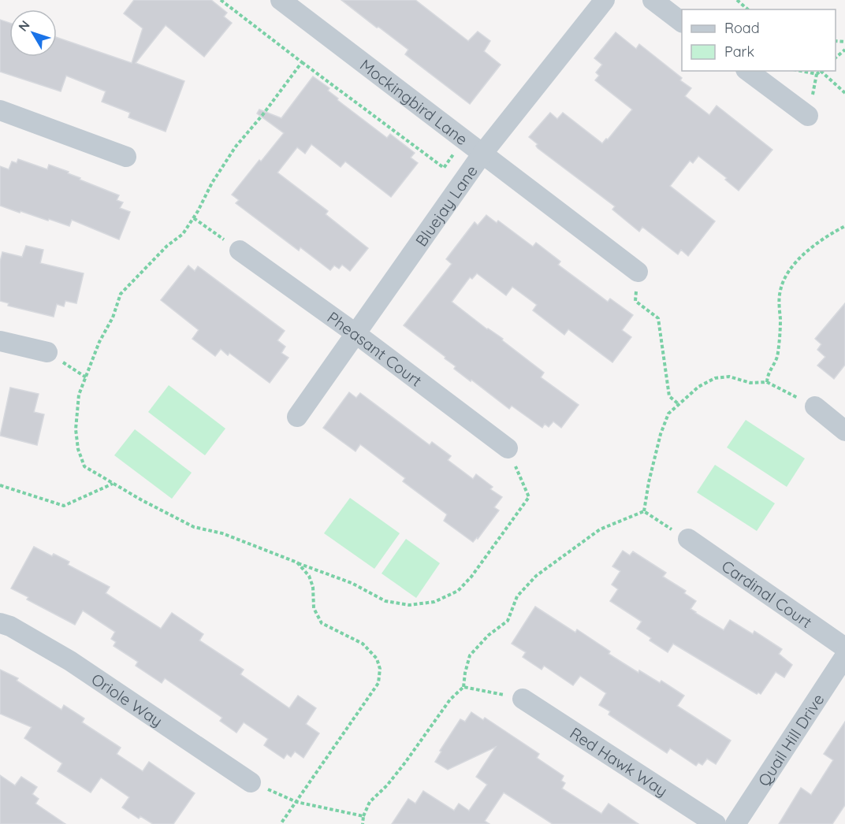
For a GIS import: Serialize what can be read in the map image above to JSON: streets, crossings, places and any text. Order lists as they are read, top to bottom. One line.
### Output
{"streets":{"street":["Mockingbird Lane","Bluejay Lane","Pheasant Court","Cardinal Court","Oriole Way","Quail Hill Drive","Red Hawk Way"]},"crossings":[["Mockingbird Lane","Bluejay Lane"],["Bluejay Lane","Pheasant Court"]],"legend":["Road","Park"],"north":"top left"}
